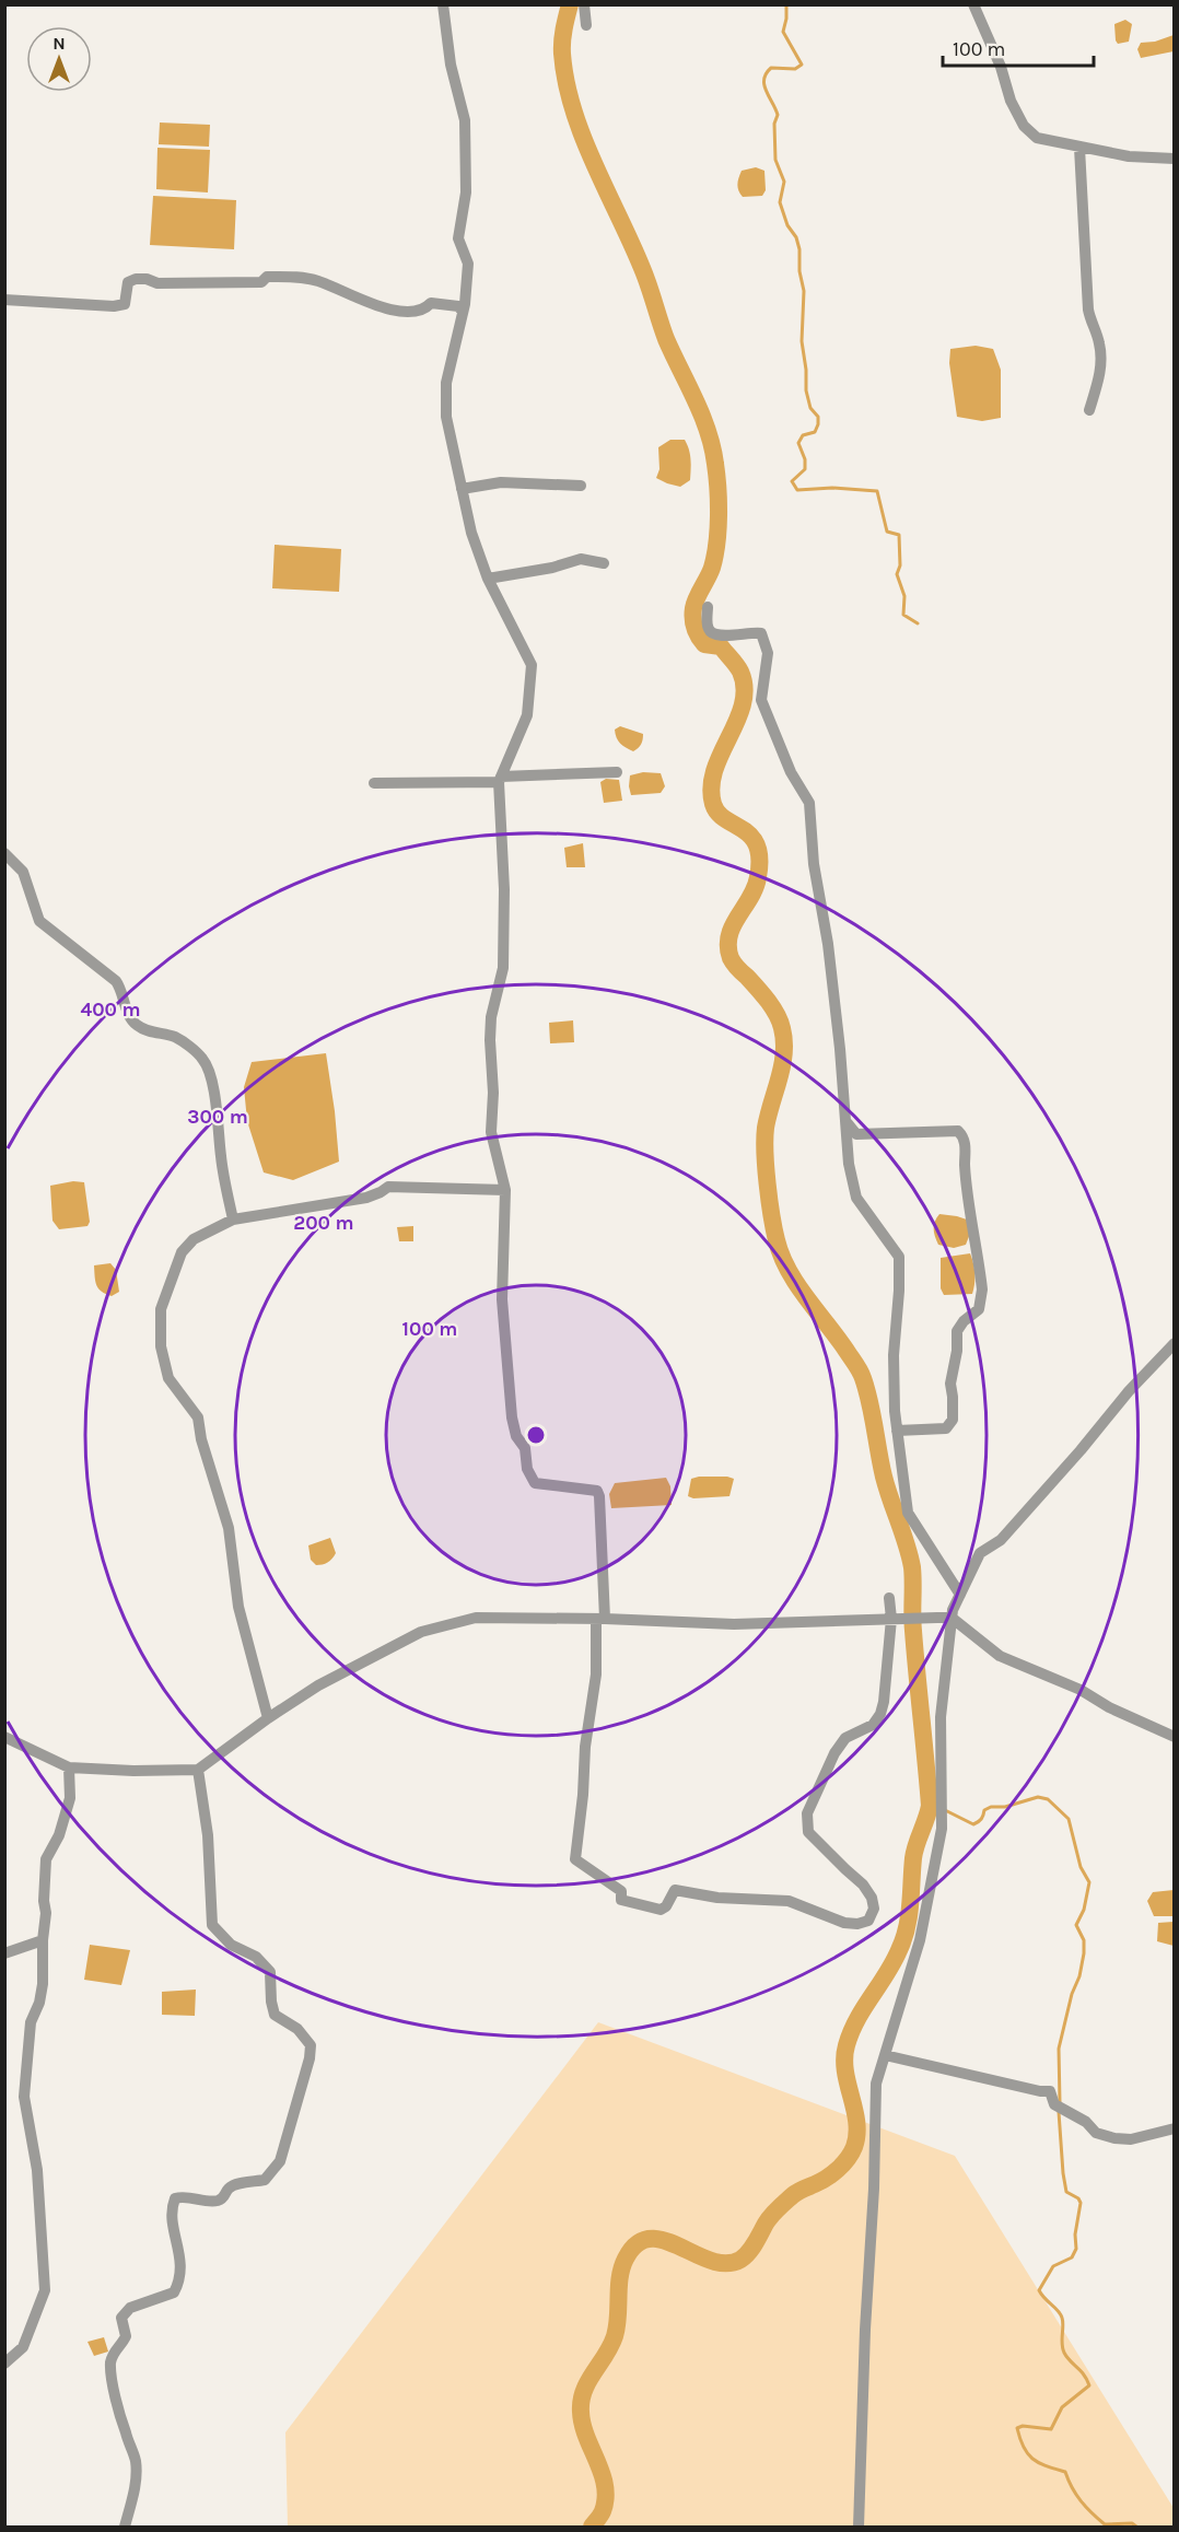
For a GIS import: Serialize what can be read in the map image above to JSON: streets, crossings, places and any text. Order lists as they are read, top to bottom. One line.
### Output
{"scale_bar":"100 m","north":"top","rings":["400 m","300 m","200 m","100 m"]}
